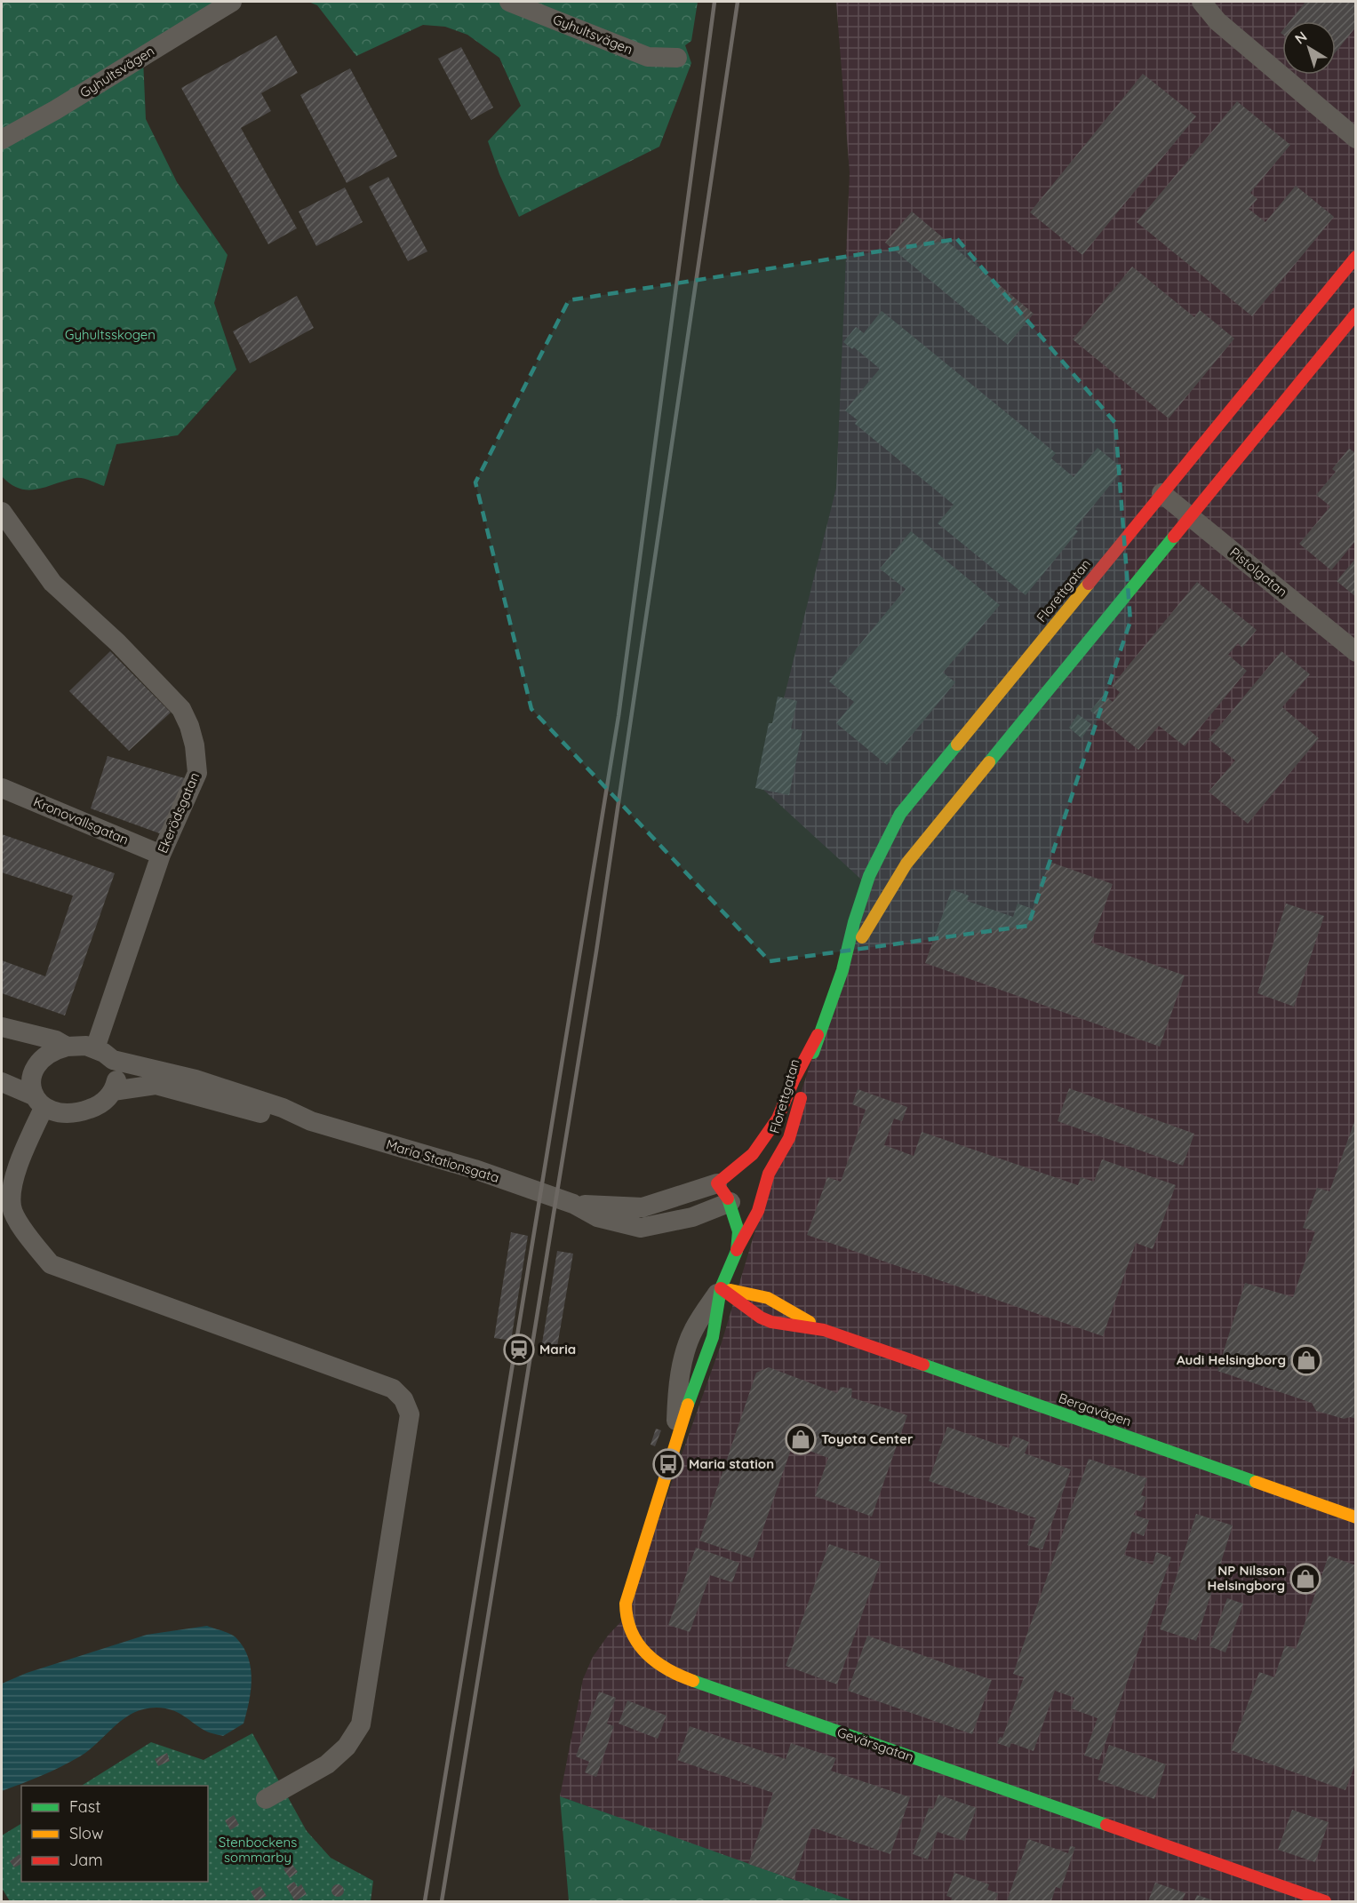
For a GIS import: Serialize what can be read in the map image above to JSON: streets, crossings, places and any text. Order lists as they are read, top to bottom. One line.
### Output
{"streets":{"street":["Gyhultsvägen","Pistolgatan","Florettgatan","Ekerödsgatan","Kronovallsgatan","Maria Stationsgata","Bergavägen","Gevärsgatan"]},"crossings":[["Pistolgatan","Florettgatan"],["Florettgatan","Maria Stationsgata"],["Florettgatan","Gevärsgatan"],["Ekerödsgatan","Kronovallsgatan"],["Ekerödsgatan","Maria Stationsgata"],["Maria Stationsgata","Gevärsgatan"],["Bergavägen","Gevärsgatan"]],"parks":["Gyhultsskogen","Stenbockens sommarby"],"places":{"station":["Maria"],"shop":["Audi Helsingborg","Toyota Center","NP Nilsson Helsingborg"],"bus stop":["Maria station"]},"legend":["Fast","Slow","Jam"],"north":"top left"}
